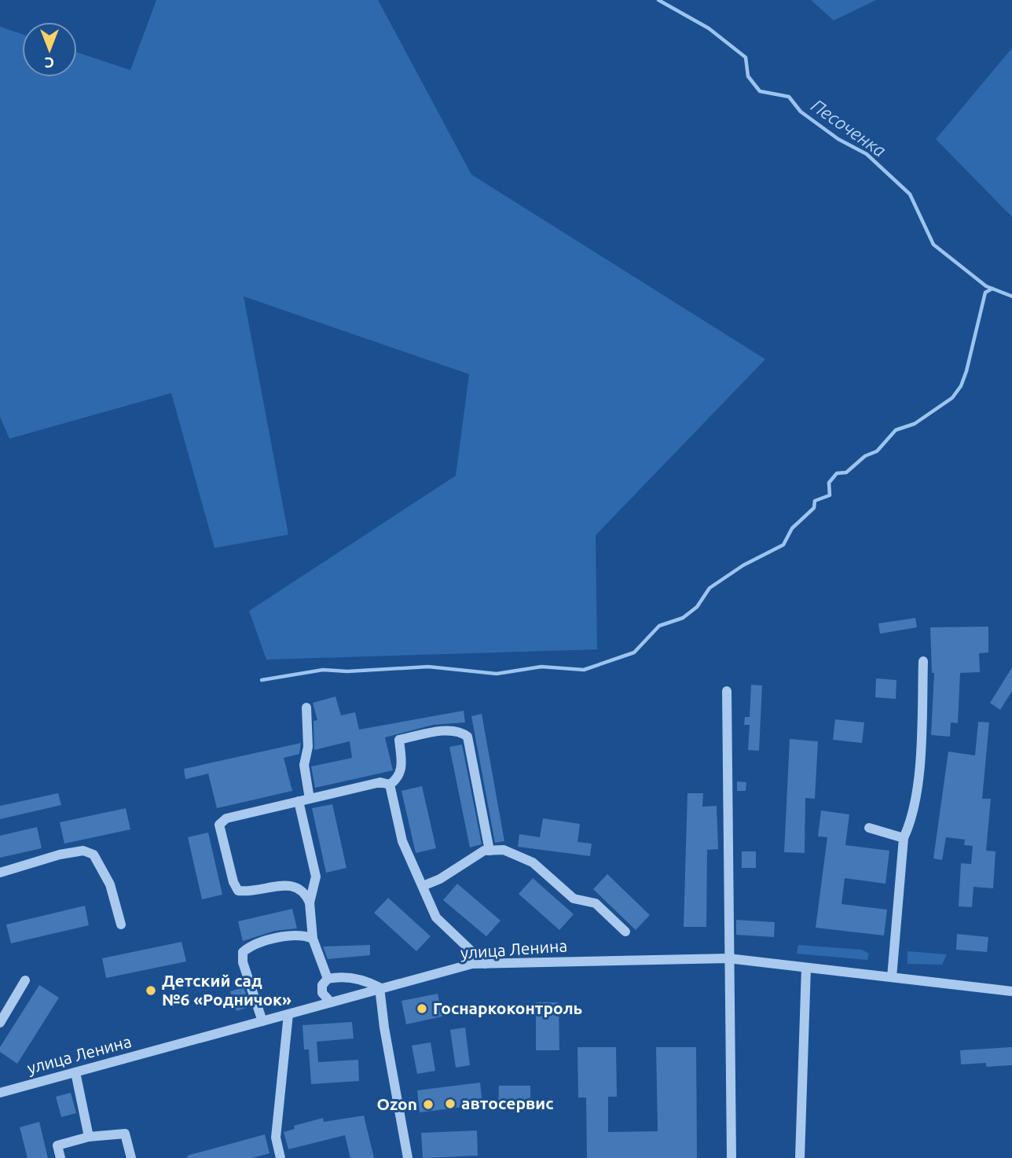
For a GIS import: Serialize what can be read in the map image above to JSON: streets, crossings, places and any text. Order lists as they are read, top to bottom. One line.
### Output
{"streets":{"street":["улица Ленина"]},"water":["Песоченка"],"places":["Детский сад №6 «Родничок»","Госнаркоконтроль","автосервис","Ozon"],"north":"bottom"}
